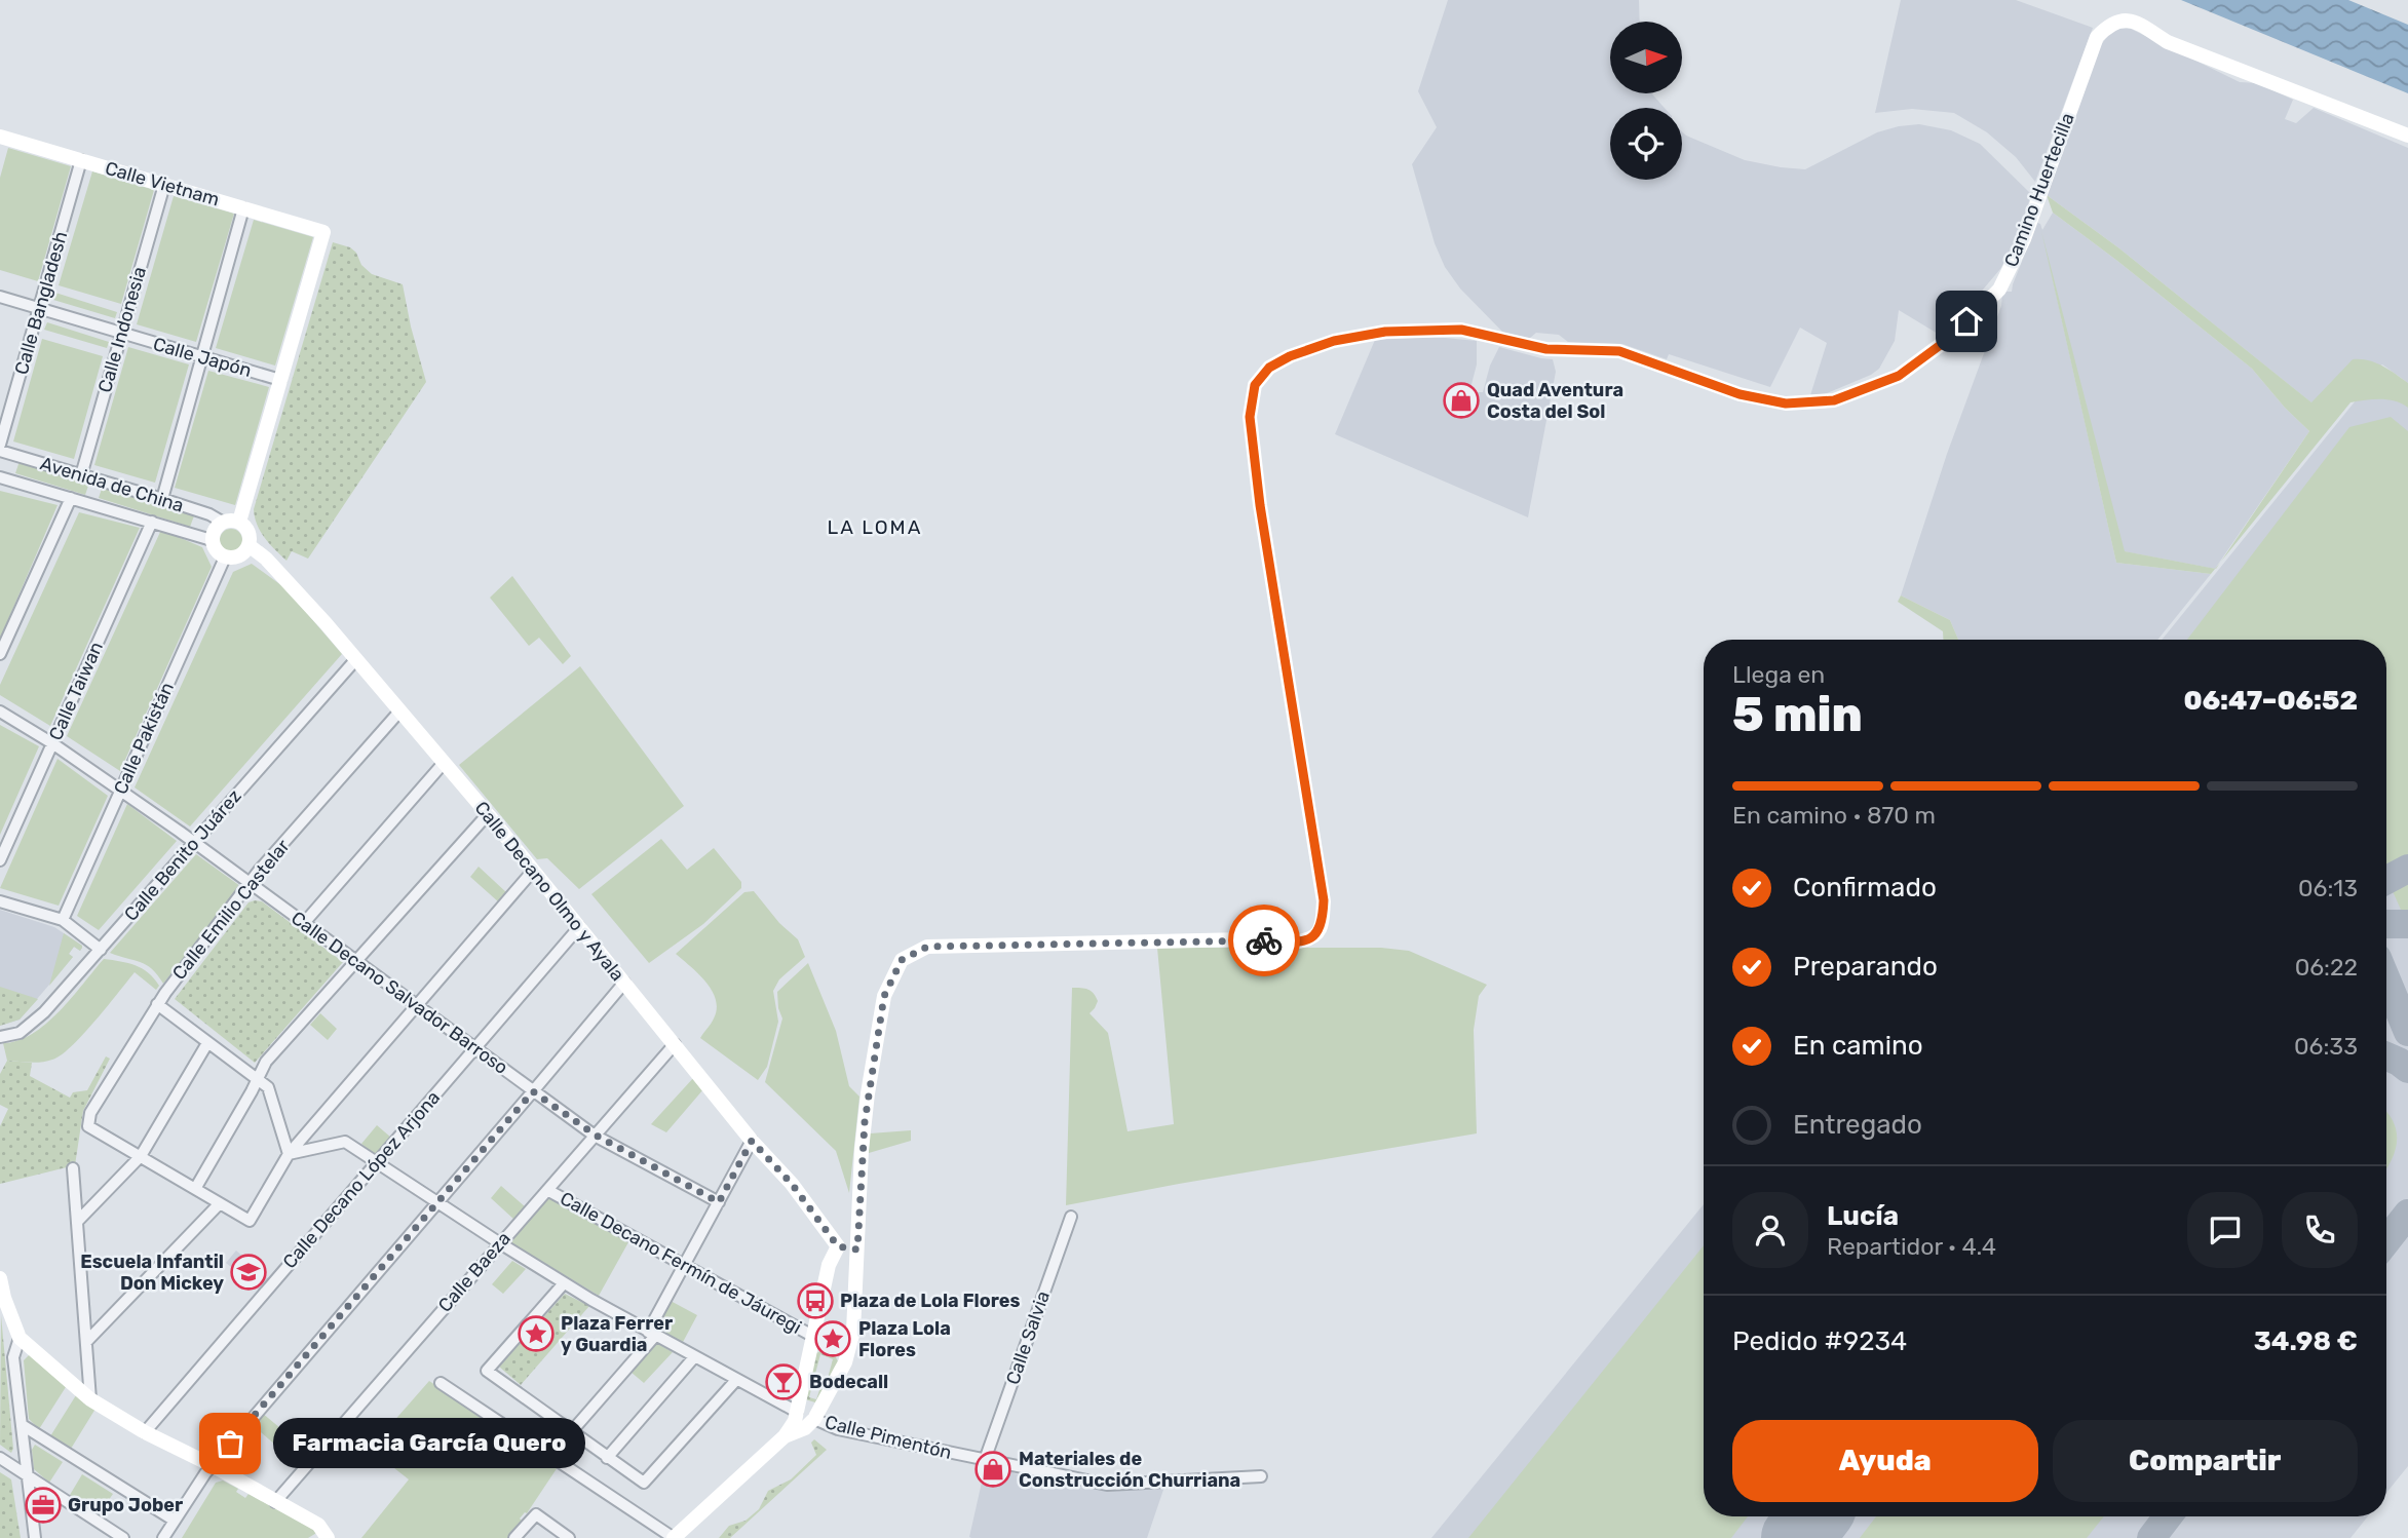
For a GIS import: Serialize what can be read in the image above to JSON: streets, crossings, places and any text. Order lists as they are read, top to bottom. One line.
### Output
{"streets":{"street":["Calle Vietnam","Camino Huertecilla","Calle Bangladesh","Calle Indonesia","Calle Japón","Avenida de China","Calle Taiwan","Calle Pakistán","Calle Benito Juárez","Calle Decano Olmo y Ayala","Calle Emilio Castelar","Calle Decano Salvador Barroso","Calle Decano López Arjona","Calle Decano Fermín de Jáuregi","Calle Baeza","Calle Salvia","Calle Pimentón"]},"crossings":[["Calle Vietnam","Calle Bangladesh"],["Calle Vietnam","Calle Indonesia"],["Calle Vietnam","Calle Japón"],["Calle Bangladesh","Calle Japón"],["Calle Indonesia","Calle Japón"],["Calle Indonesia","Avenida de China"],["Avenida de China","Calle Taiwan"],["Avenida de China","Calle Pakistán"],["Avenida de China","Calle Decano Olmo y Ayala"],["Calle Taiwan","Calle Decano Salvador Barroso"],["Calle Pakistán","Calle Decano Olmo y Ayala"],["Calle Pakistán","Calle Decano Salvador Barroso"],["Calle Benito Juárez","Calle Decano Olmo y Ayala"],["Calle Benito Juárez","Calle Decano Salvador Barroso"],["Calle Decano Olmo y Ayala","Calle Emilio Castelar"],["Calle Decano Olmo y Ayala","Calle Decano López Arjona"],["Calle Decano Olmo y Ayala","Calle Baeza"],["Calle Emilio Castelar","Calle Decano Salvador Barroso"],["Calle Decano Salvador Barroso","Calle Decano López Arjona"],["Calle Decano Salvador Barroso","Calle Baeza"],["Calle Decano Fermín de Jáuregi","Calle Baeza"],["Calle Salvia","Calle Pimentón"]],"districts":["LA LOMA"],"places":{"shop":["Quad Aventura Costa del Sol","Materiales de Construcción Churriana"],"school or university":["Escuela Infantil Don Mickey"],"bus stop":["Plaza de Lola Flores"],"place":["Plaza Ferrer y Guardia","Plaza Lola Flores"],"bar":["Bodecall"],"other":["Farmacia García Quero"],"office":["Grupo Jober"]},"north":"right","page":{"heading":["5 min","Llega en","06:47–06:52"],"panel":["Lucía","Repartidor · 4.4","Pedido #9234","34.98 €"],"bar":"En camino · 870 m","list":[["Confirmado","06:13"],["Preparando","06:22"],["En camino","06:33"],"Entregado"],"buttons":["Ayuda","Compartir"],"bubble":"Farmacia García Quero"}}
